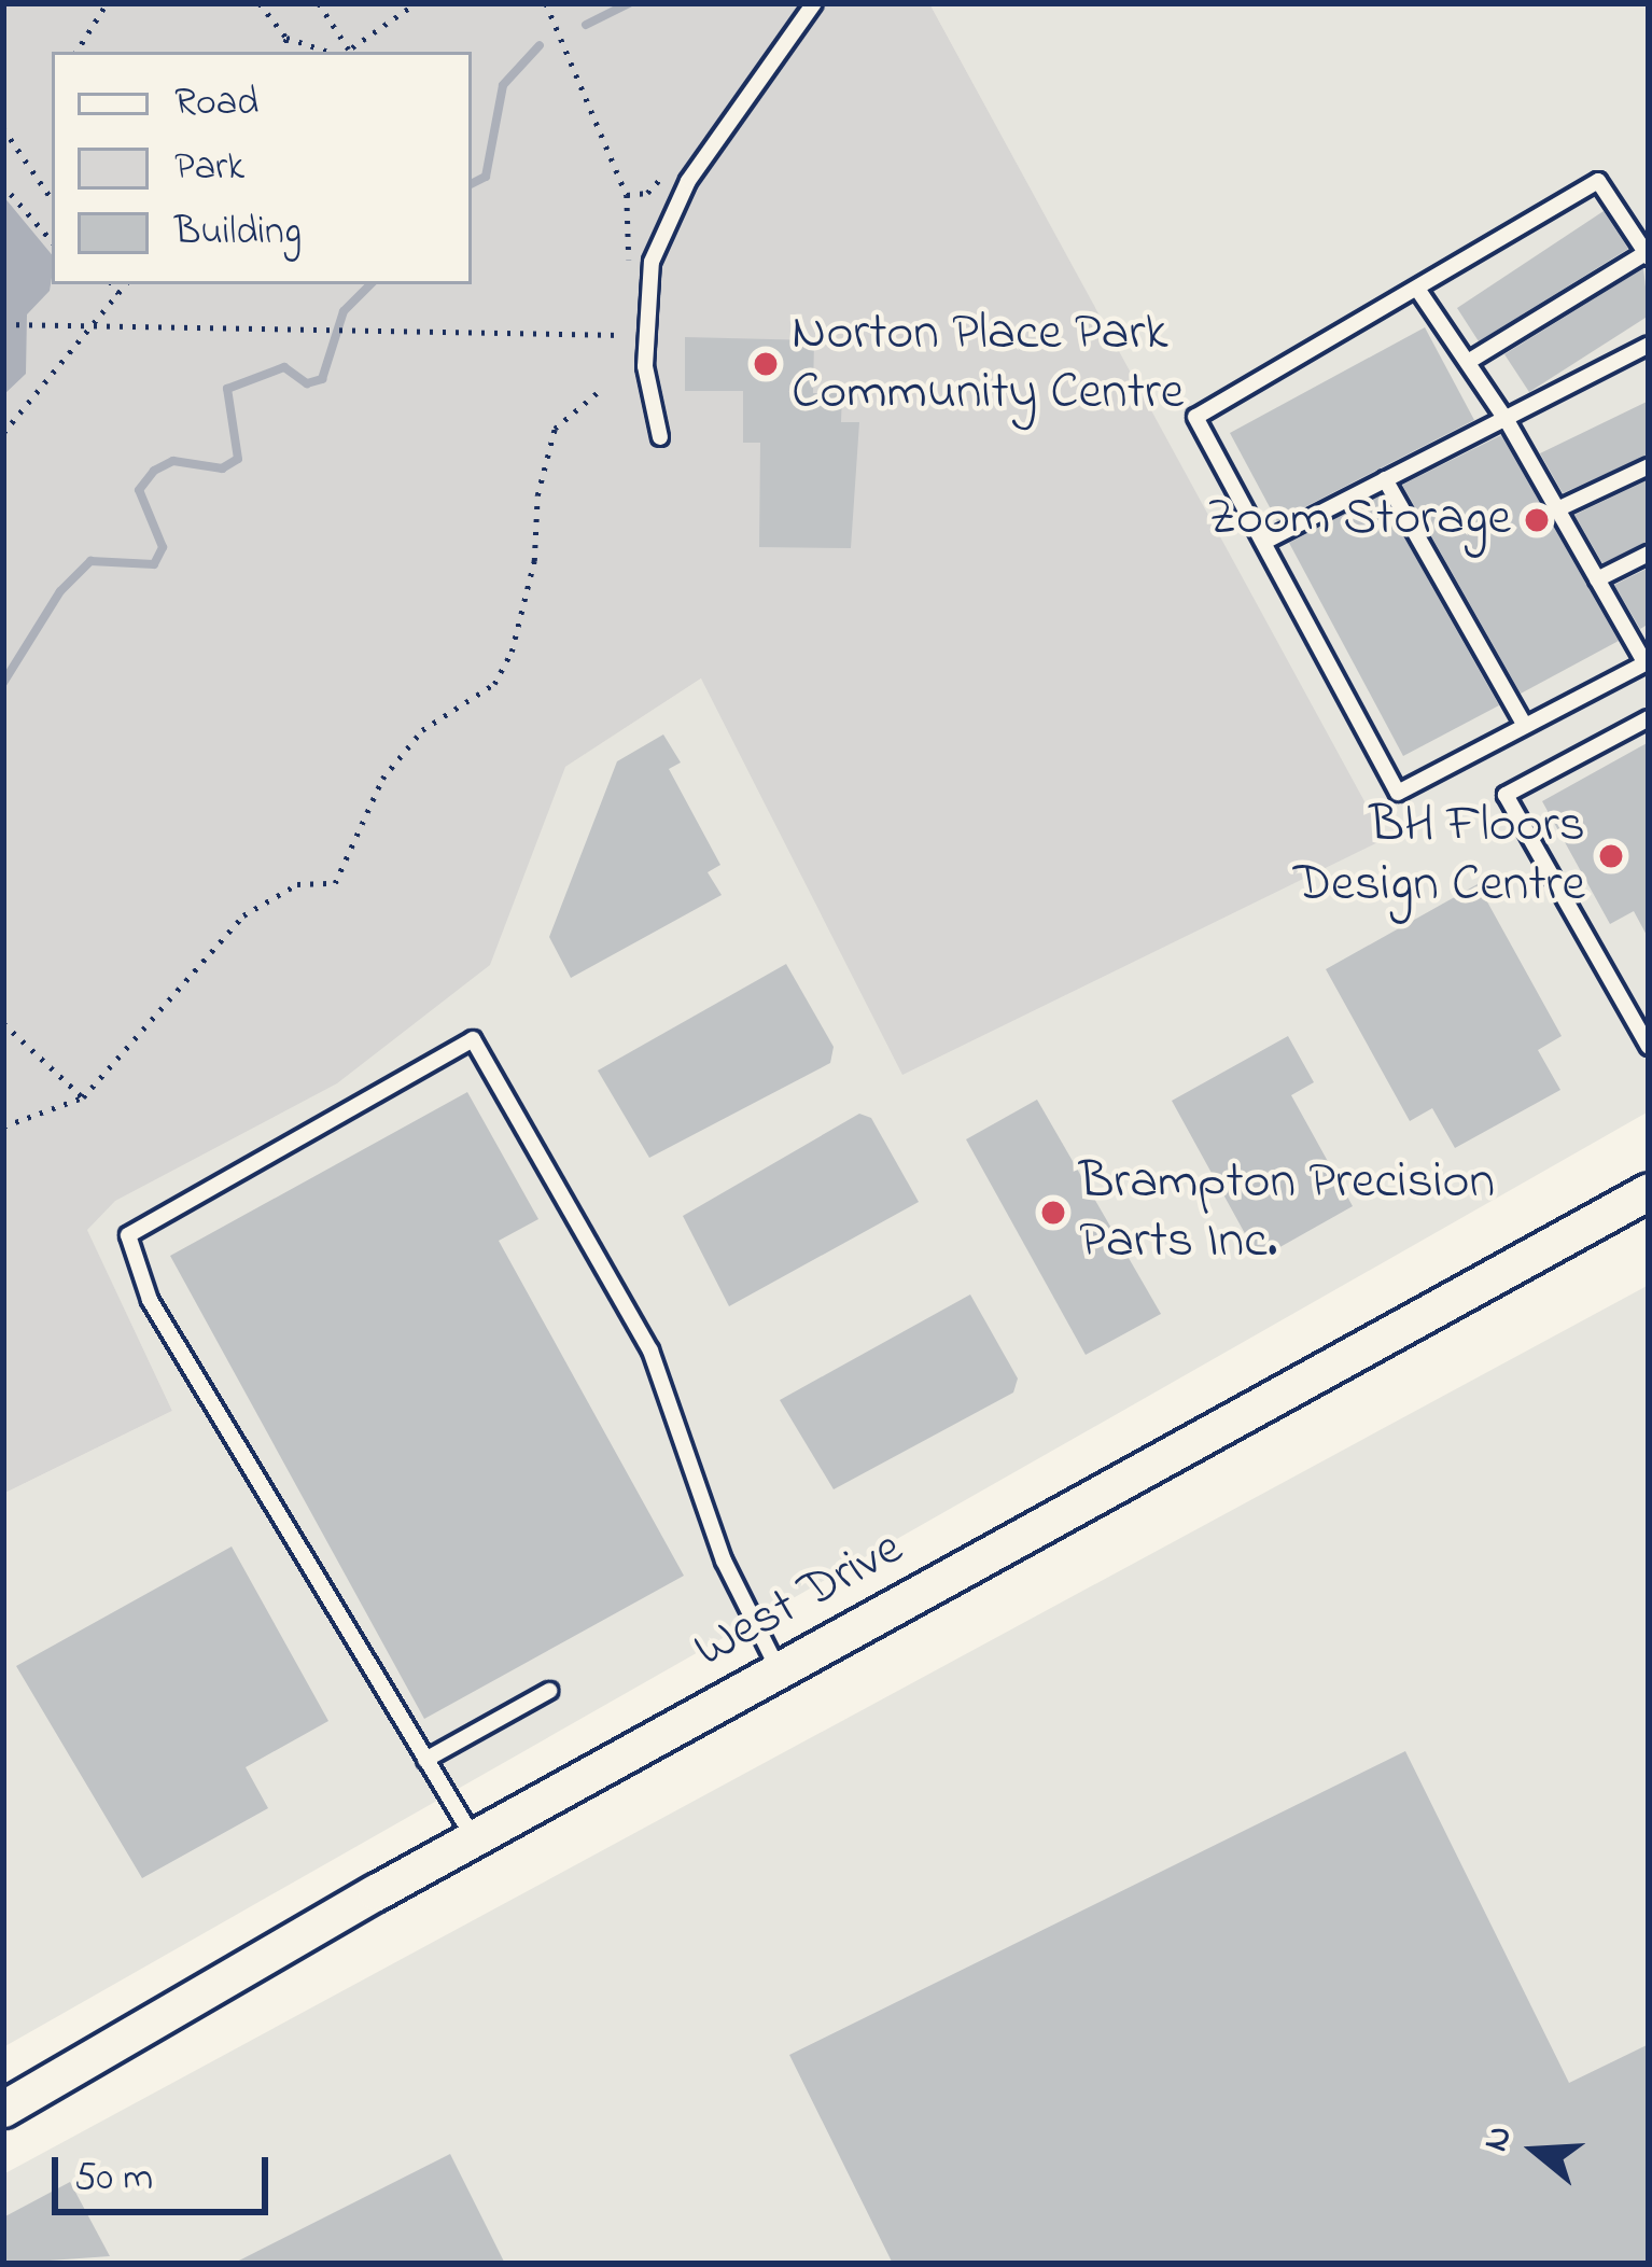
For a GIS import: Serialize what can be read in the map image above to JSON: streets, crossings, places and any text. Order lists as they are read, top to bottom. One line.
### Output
{"streets":{"street":["West Drive"]},"places":["Norton Place Park Community Centre","Zoom Storage","BH Floors Design Centre","Brampton Precision Parts Inc."],"legend":["Road","Park","Building"],"scale_bar":"50 m","north":"left"}
